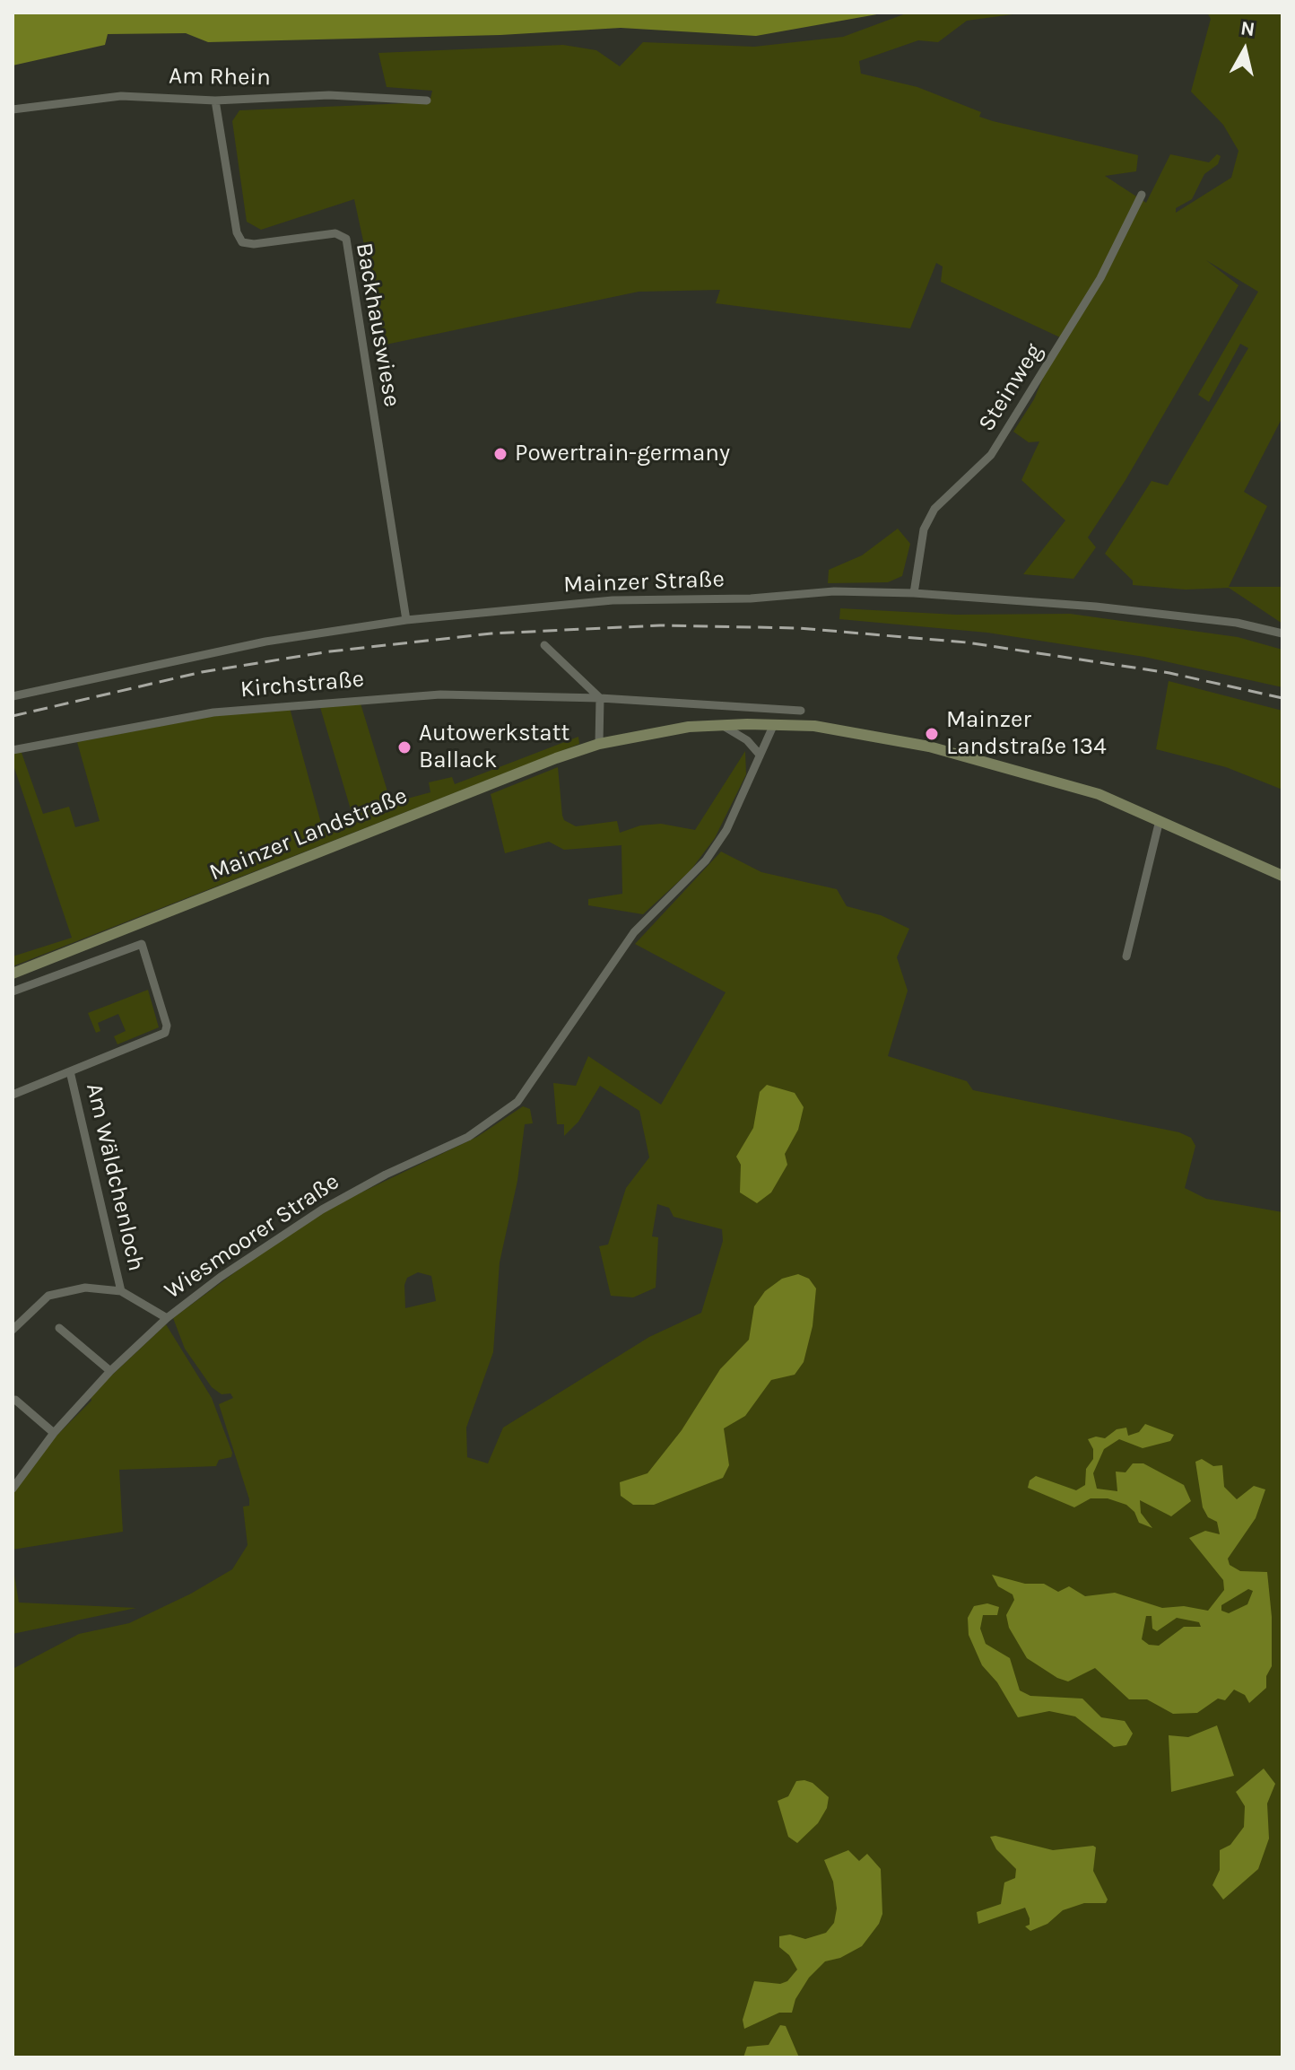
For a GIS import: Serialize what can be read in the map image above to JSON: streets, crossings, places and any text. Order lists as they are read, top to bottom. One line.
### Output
{"streets":{"main road":["Mainzer Landstraße"],"street":["Am Rhein","Backhauswiese","Steinweg","Mainzer Straße","Kirchstraße","Am Wäldchenloch","Wiesmoorer Straße"]},"crossings":[["Am Rhein","Backhauswiese"],["Backhauswiese","Mainzer Straße"],["Steinweg","Mainzer Straße"],["Mainzer Landstraße","Wiesmoorer Straße"]],"places":["Powertrain-germany","Mainzer Landstraße 134","Autowerkstatt Ballack"],"north":"top"}
